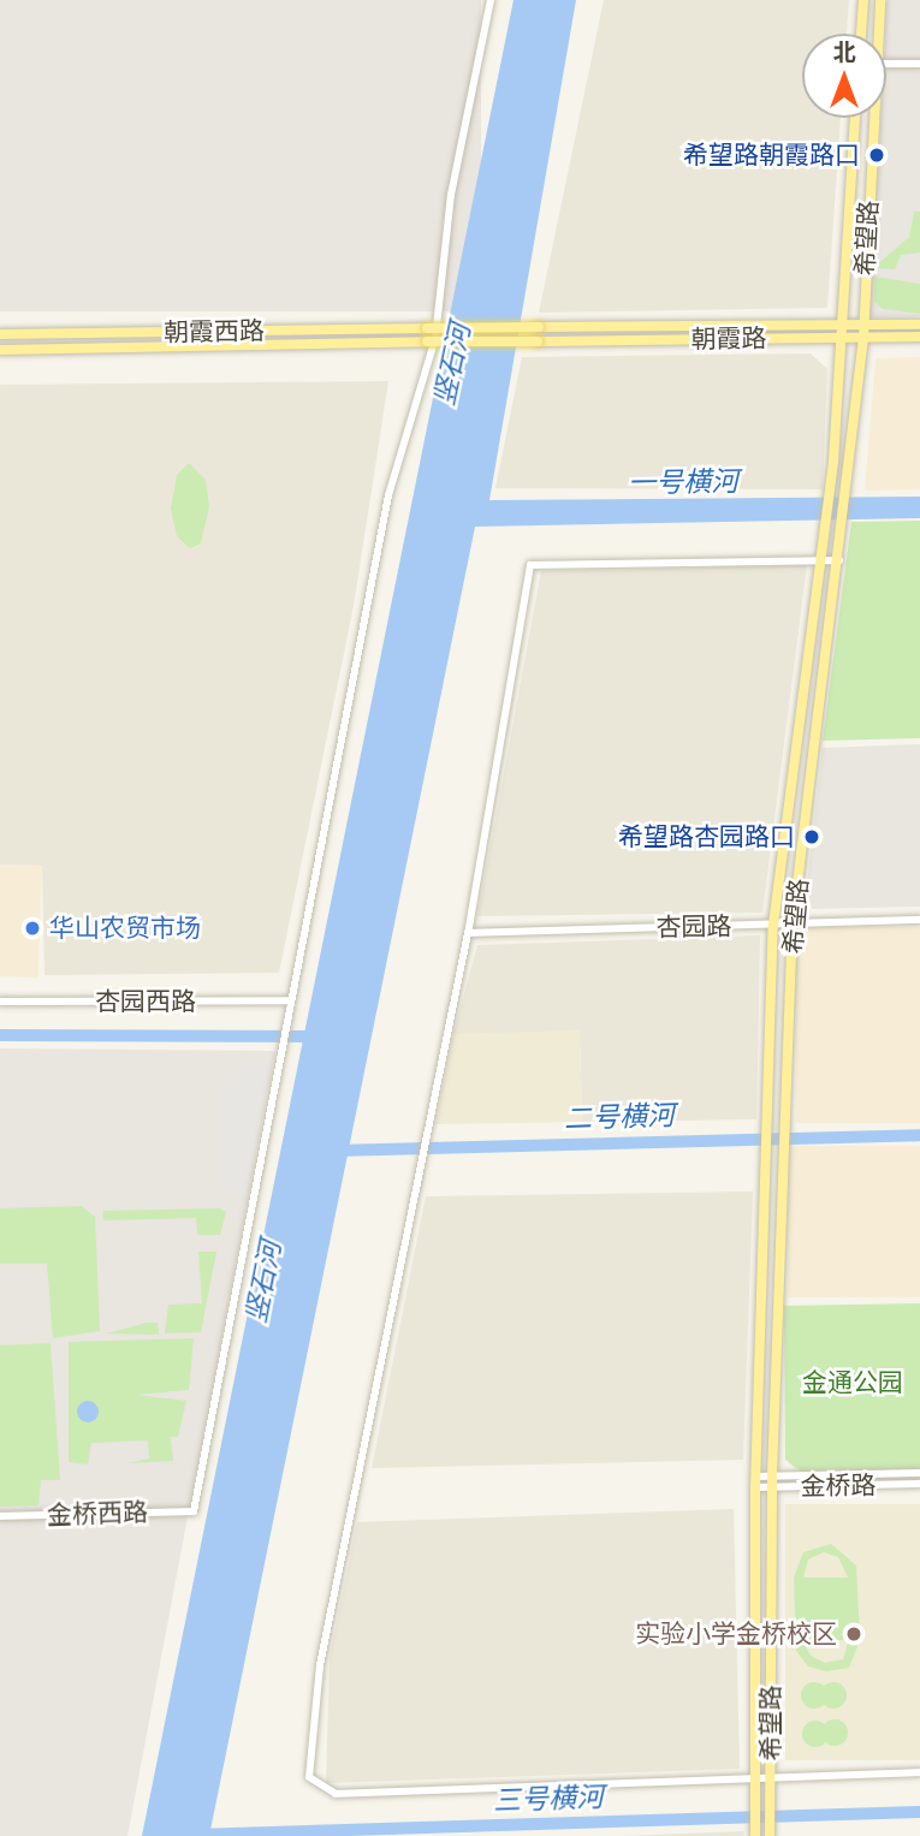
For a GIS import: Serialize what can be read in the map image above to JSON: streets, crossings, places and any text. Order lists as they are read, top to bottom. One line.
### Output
{"streets":{"main road":["希望路","朝霞西路","朝霞路"],"street":["杏园路","杏园西路","金桥路","金桥西路"]},"crossings":[["希望路","朝霞路"],["希望路","杏园路"],["希望路","金桥路"],["朝霞西路","朝霞路"],["杏园西路","金桥西路"]],"water":["竖石河","一号横河","二号横河","三号横河"],"parks":["金通公园"],"places":["希望路朝霞路口","希望路杏园路口","华山农贸市场","实验小学金桥校区"],"north":"top"}
